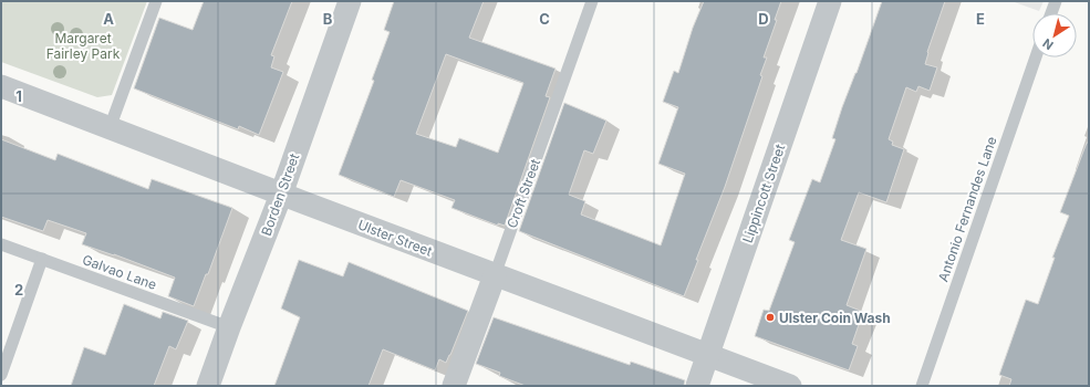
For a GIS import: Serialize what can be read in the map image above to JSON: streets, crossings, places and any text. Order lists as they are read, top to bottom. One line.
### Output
{"streets":{"street":["Croft Street","Lippincott Street","Borden Street","Ulster Street"],"lane":["Antonio Fernandes Lane","Galvao Lane"]},"crossings":[["Croft Street","Ulster Street"],["Lippincott Street","Ulster Street"],["Borden Street","Ulster Street"],["Borden Street","Galvao Lane"]],"parks":["Margaret Fairley Park"],"places":["Ulster Coin Wash"],"north":"bottom left","grid":{"columns":["A","B","C","D","E"],"rows":["1","2"]}}
